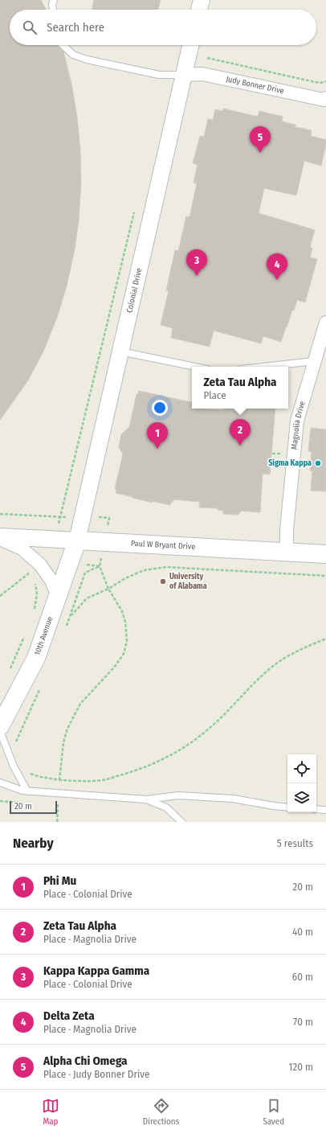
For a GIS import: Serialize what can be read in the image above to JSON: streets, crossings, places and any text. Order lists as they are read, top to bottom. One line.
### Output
{"streets":{"main road":["Paul W Bryant Drive","10th Avenue"],"street":["Judy Bonner Drive","Colonial Drive","Magnolia Drive"]},"crossings":[["Judy Bonner Drive","Colonial Drive"],["Colonial Drive","Paul W Bryant Drive"],["Colonial Drive","10th Avenue"],["Magnolia Drive","Paul W Bryant Drive"],["Paul W Bryant Drive","10th Avenue"]],"places":["Sigma Kappa","University of Alabama"],"scale_bar":"20 m","page":{"search":"Search here","pins":["5","3","4","2","1"],"popup":["Zeta Tau Alpha","Place"],"scale":"20 m","heading":["Nearby","5 results"],"list":[{"mark":"1","name":"Phi Mu","note":"Place · Colonial Drive","value":"20 m"},{"mark":"2","name":"Zeta Tau Alpha","note":"Place · Magnolia Drive","value":"40 m"},{"mark":"3","name":"Kappa Kappa Gamma","note":"Place · Colonial Drive","value":"60 m"},{"mark":"4","name":"Delta Zeta","note":"Place · Magnolia Drive","value":"70 m"},{"mark":"5","name":"Alpha Chi Omega","note":"Place · Judy Bonner Drive","value":"120 m"}],"nav":["Map","Directions","Saved"]}}
